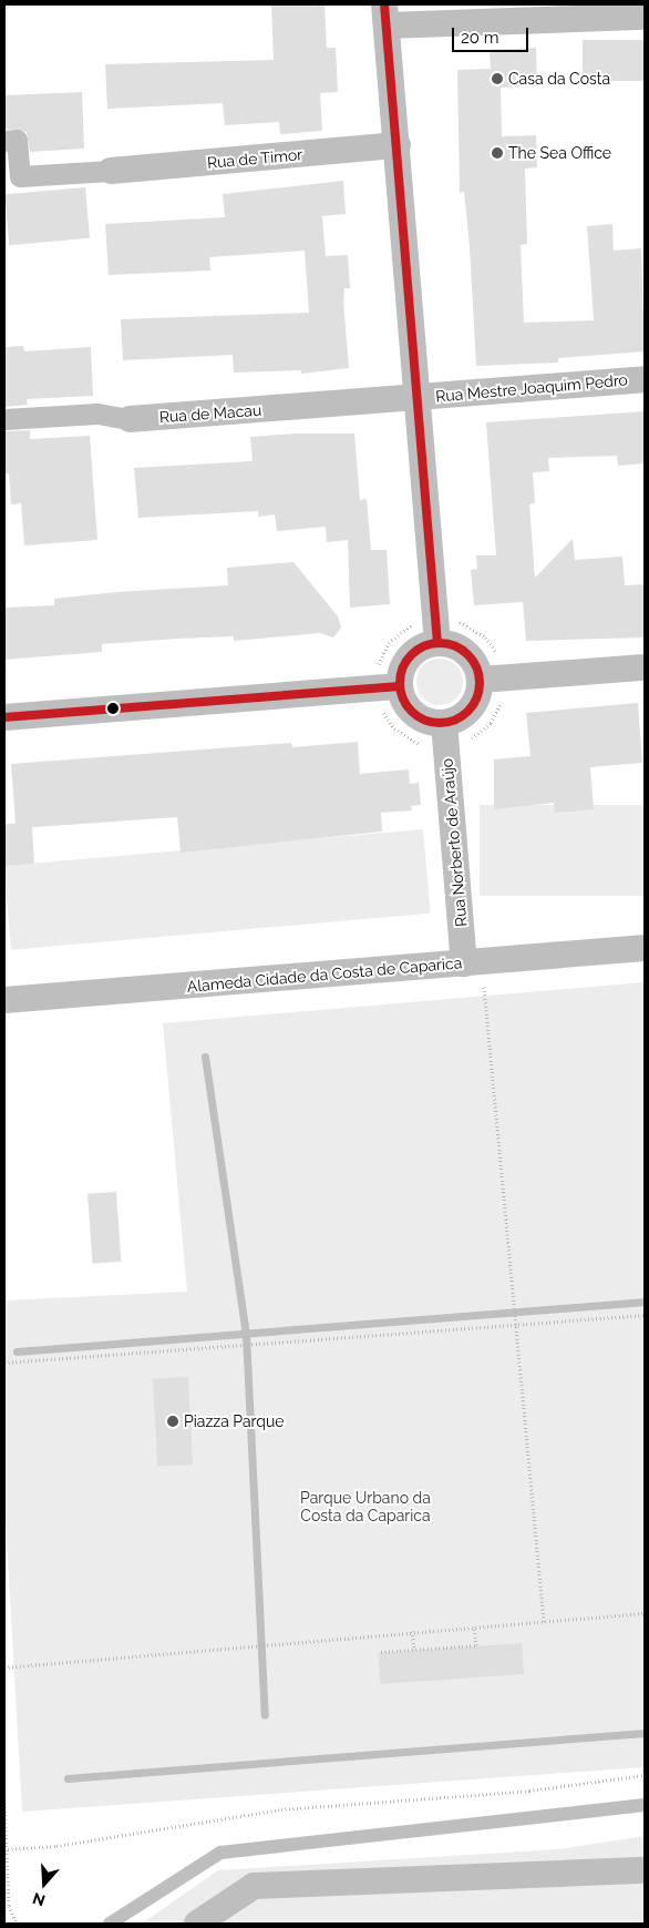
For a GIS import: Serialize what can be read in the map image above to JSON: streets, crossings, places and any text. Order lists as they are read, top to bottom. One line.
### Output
{"streets":{"street":["Rua de Timor","Rua Mestre Joaquim Pedro","Rua de Macau","Rua Norberto de Araújo","Alameda Cidade da Costa de Caparica"]},"crossings":[["Rua Mestre Joaquim Pedro","Rua de Macau"],["Rua Norberto de Araújo","Alameda Cidade da Costa de Caparica"]],"parks":["Parque Urbano da Costa da Caparica"],"places":["Casa da Costa","The Sea Office","Piazza Parque"],"scale_bar":"20 m","north":"bottom"}
